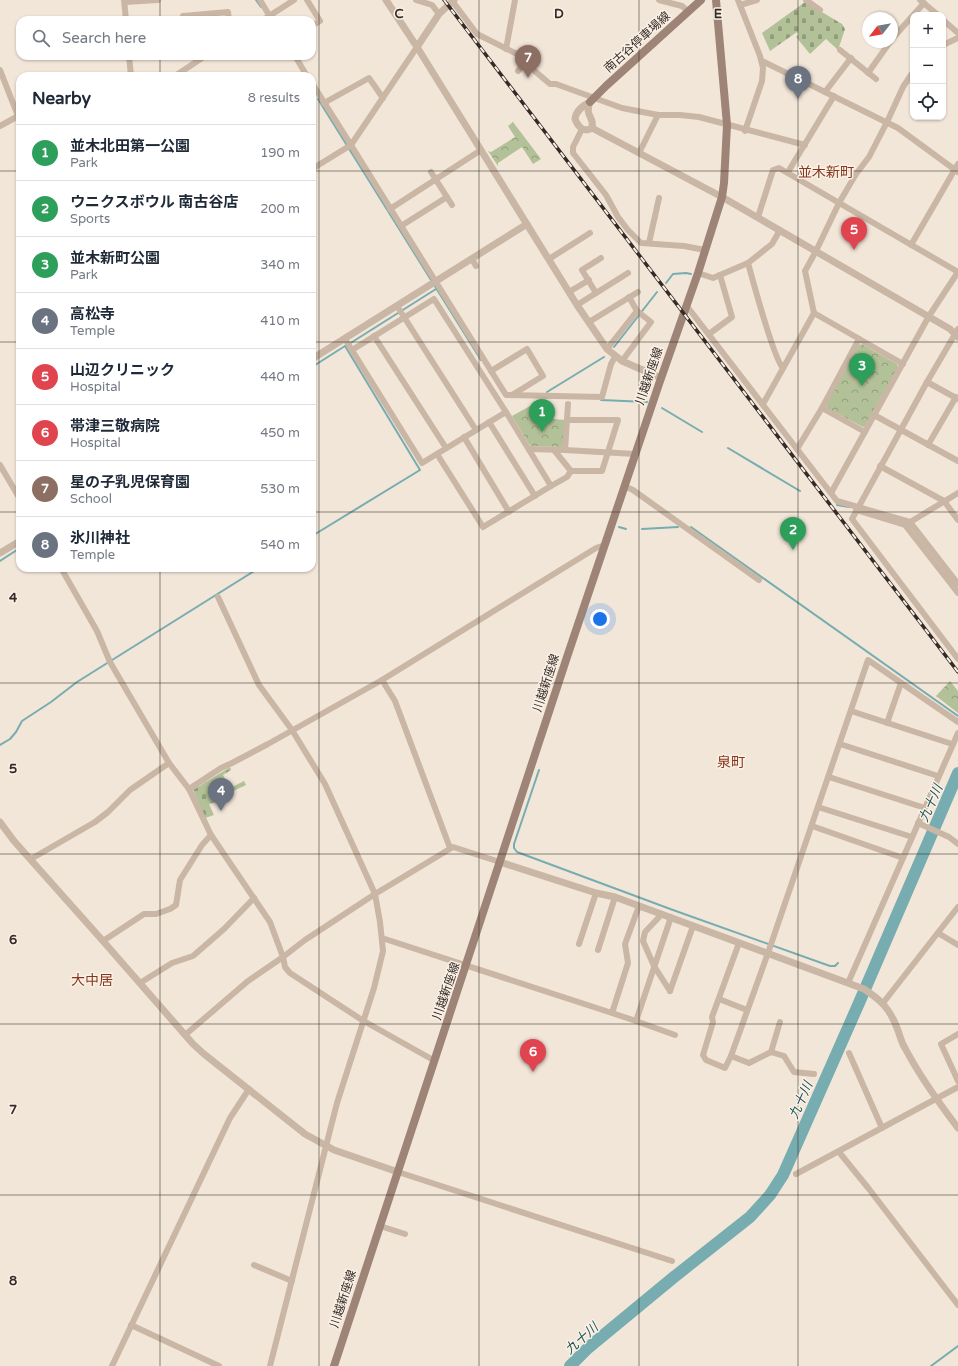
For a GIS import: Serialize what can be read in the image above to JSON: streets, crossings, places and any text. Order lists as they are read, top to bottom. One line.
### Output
{"streets":{"main road":["南古谷停車場線","川越新座線"]},"districts":["並木新町","泉町","大中居"],"water":["九十川"],"north":"bottom left","page":{"map_buttons":["+","−"],"search":"Search here","pins":["7","8","5","3","1","2","4","6"],"heading":["Nearby","8 results"],"list":[{"mark":"1","name":"並木北田第一公園","note":"Park","value":"190 m"},{"mark":"2","name":"ウニクスボウル 南古谷店","note":"Sports","value":"200 m"},{"mark":"3","name":"並木新町公園","note":"Park","value":"340 m"},{"mark":"4","name":"高松寺","note":"Temple","value":"410 m"},{"mark":"5","name":"山辺クリニック","note":"Hospital","value":"440 m"},{"mark":"6","name":"帯津三敬病院","note":"Hospital","value":"450 m"},{"mark":"7","name":"星の子乳児保育園","note":"School","value":"530 m"},{"mark":"8","name":"氷川神社","note":"Temple","value":"540 m"}]},"grid":{"columns":["C","D","E"],"rows":["4","5","6","7","8"]}}
